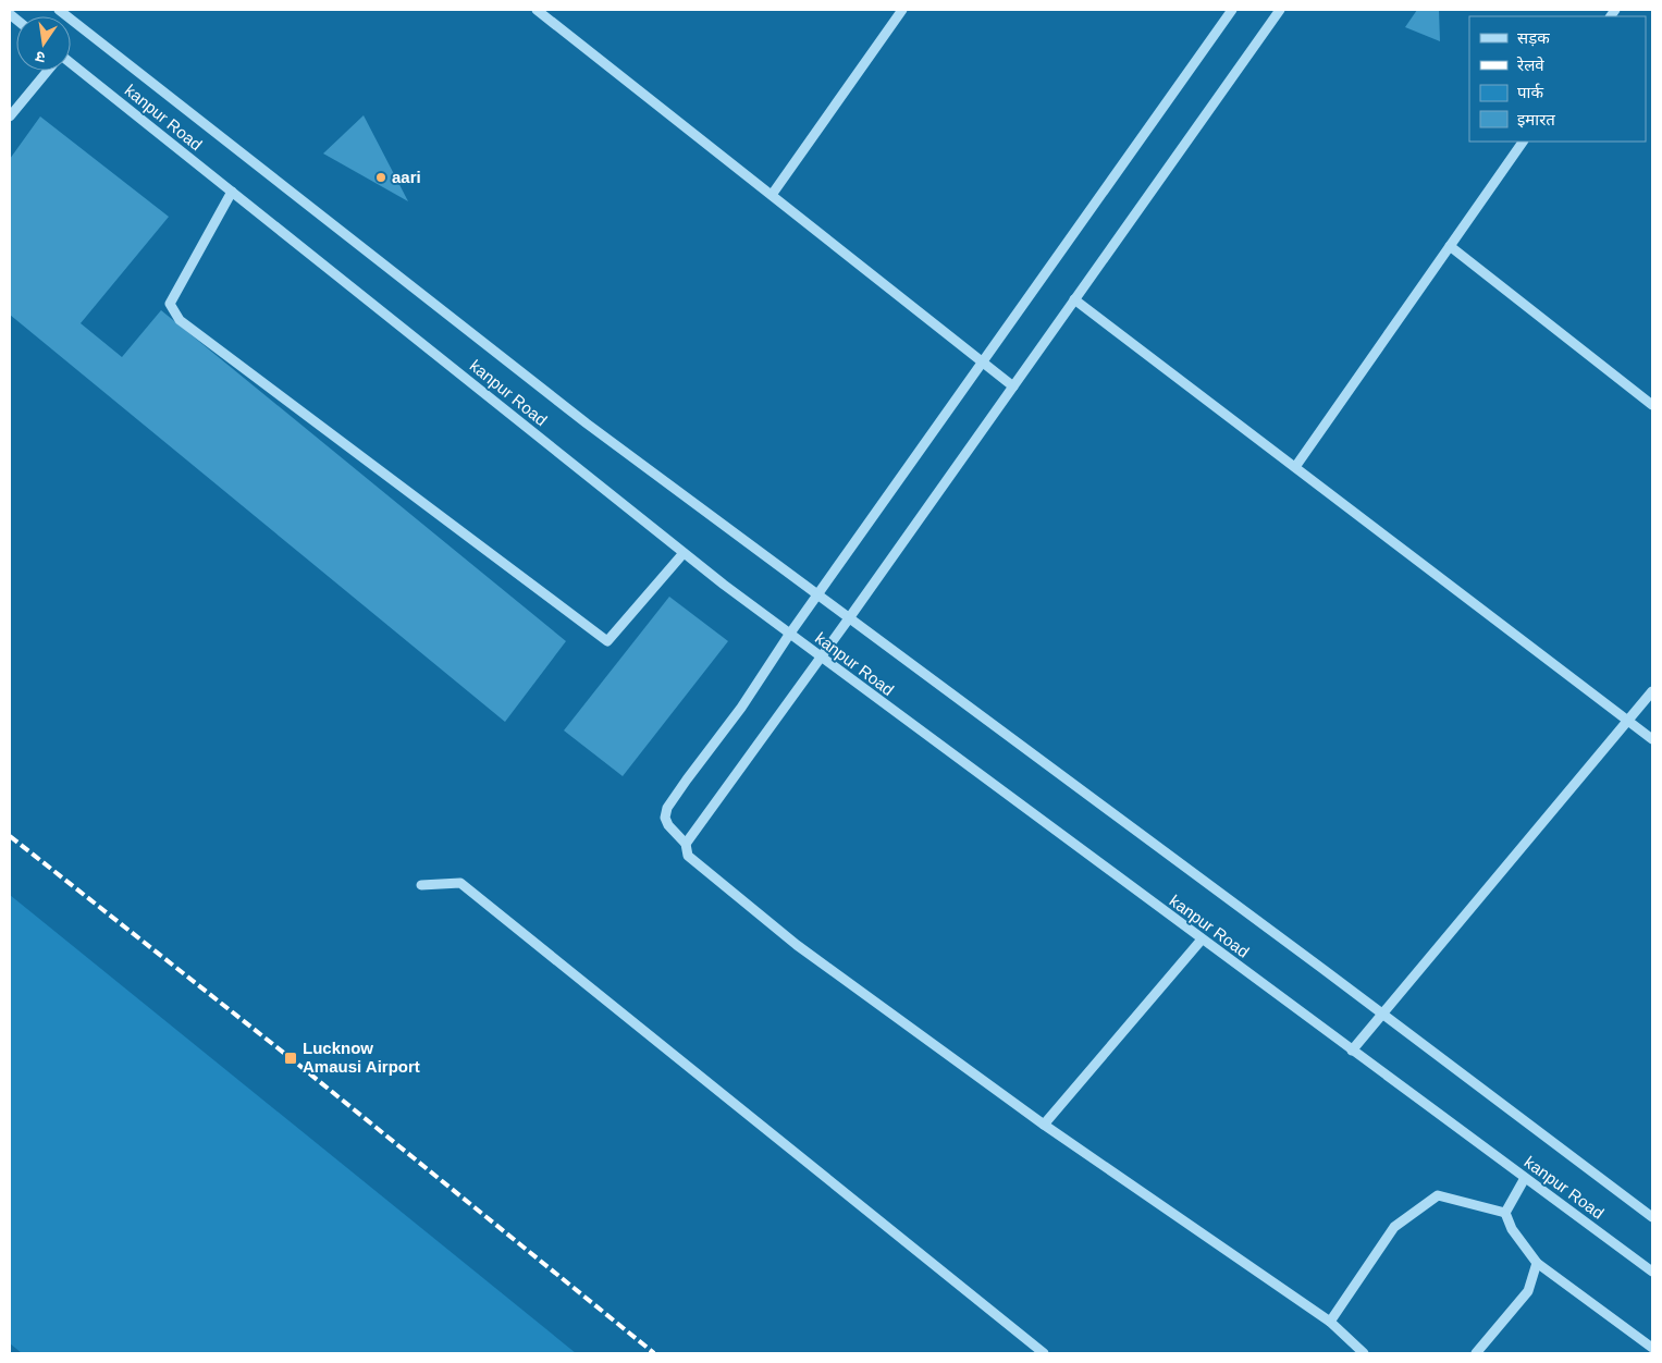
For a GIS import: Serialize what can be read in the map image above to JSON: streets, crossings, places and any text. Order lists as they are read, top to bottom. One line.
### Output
{"streets":{"street":["kanpur Road"]},"places":{"other":["aari"],"transit":["Lucknow Amausi Airport"]},"legend":["सड़क","रेलवे","पार्क","इमारत"],"north":"bottom"}
